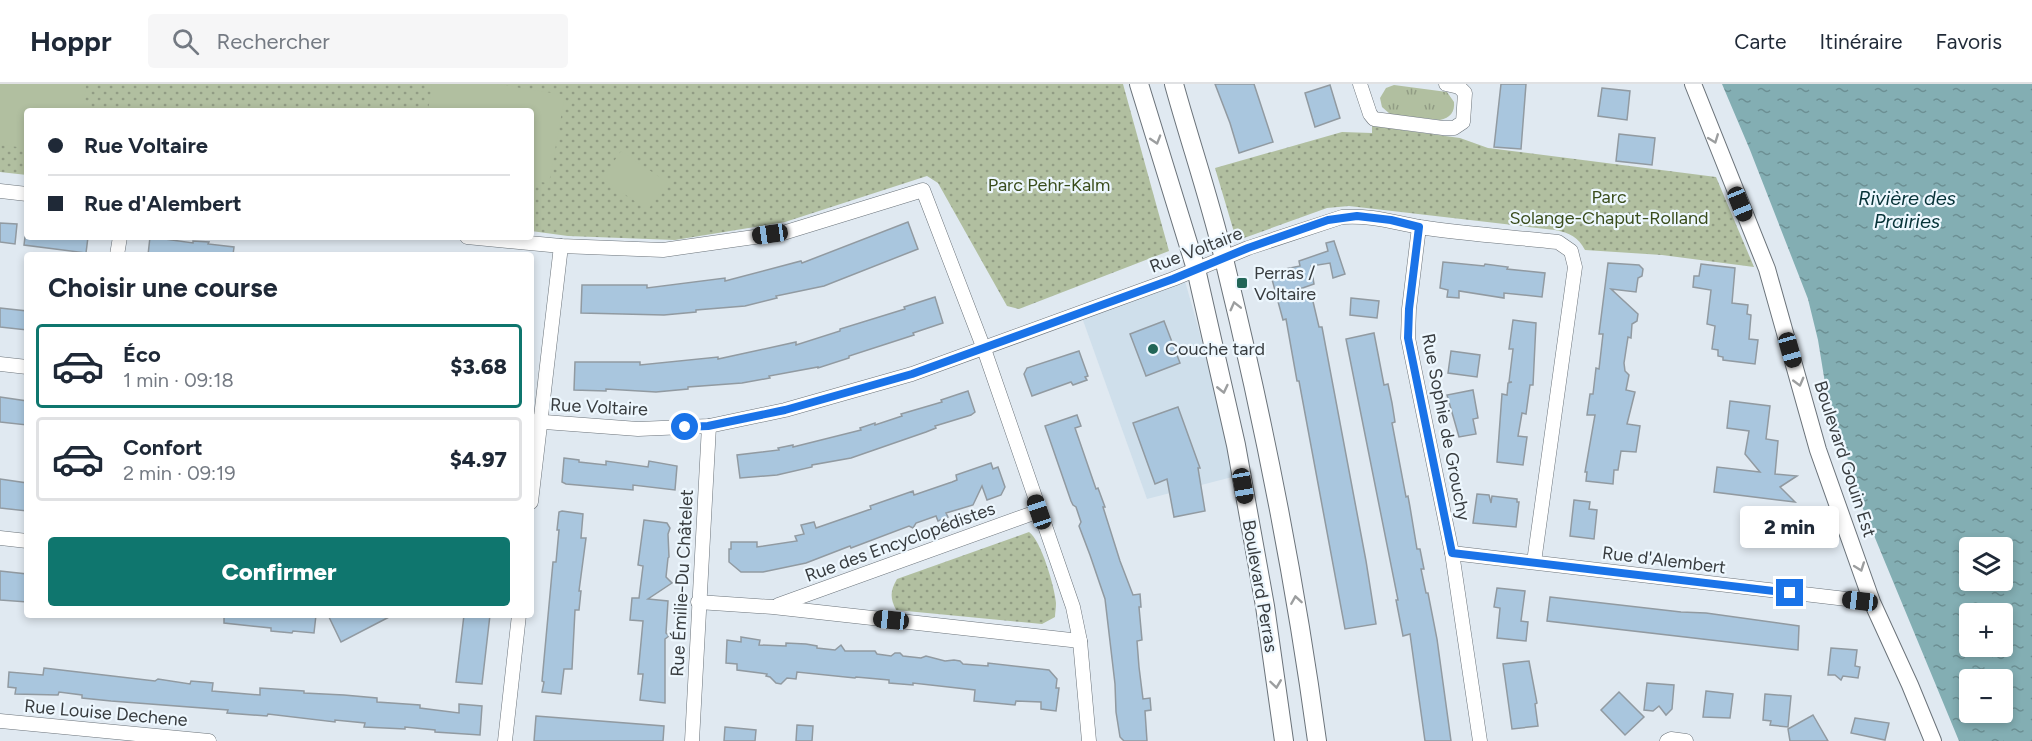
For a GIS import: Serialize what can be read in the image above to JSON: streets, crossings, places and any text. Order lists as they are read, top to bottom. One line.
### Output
{"streets":{"main road":["Boulevard Perras"],"street":["Rue Voltaire","Rue Sophie de Grouchy","Boulevard Gouin Est","Rue des Encyclopédistes","Rue d'Alembert","Rue Émilie-Du Châtelet","Rue Louise Dechene"]},"crossings":[["Rue Voltaire","Rue Sophie de Grouchy"],["Rue Voltaire","Rue d'Alembert"],["Rue Voltaire","Rue Émilie-Du Châtelet"],["Rue Voltaire","Boulevard Perras"],["Rue Sophie de Grouchy","Rue d'Alembert"],["Boulevard Gouin Est","Rue d'Alembert"]],"one_way":["Boulevard Gouin Est"],"water":["Rivière des Prairies"],"parks":["Parc Pehr-Kalm","Parc Solange-Chaput-Rolland"],"places":{"transit":["Perras / Voltaire"],"other":["Couche tard"]},"page":{"header":"Hoppr","search":"Rechercher","nav":["Carte","Itinéraire","Favoris"],"banner":["Rue Voltaire","Rue d'Alembert"],"heading":"Choisir une course","list":[{"name":"Éco","note":"1 min · 09:18","value":"$3.68"},{"name":"Confort","note":"2 min · 09:19","value":"$4.97"}],"bubble":"2 min","buttons":"Confirmer","map_buttons":["+","−"]}}
